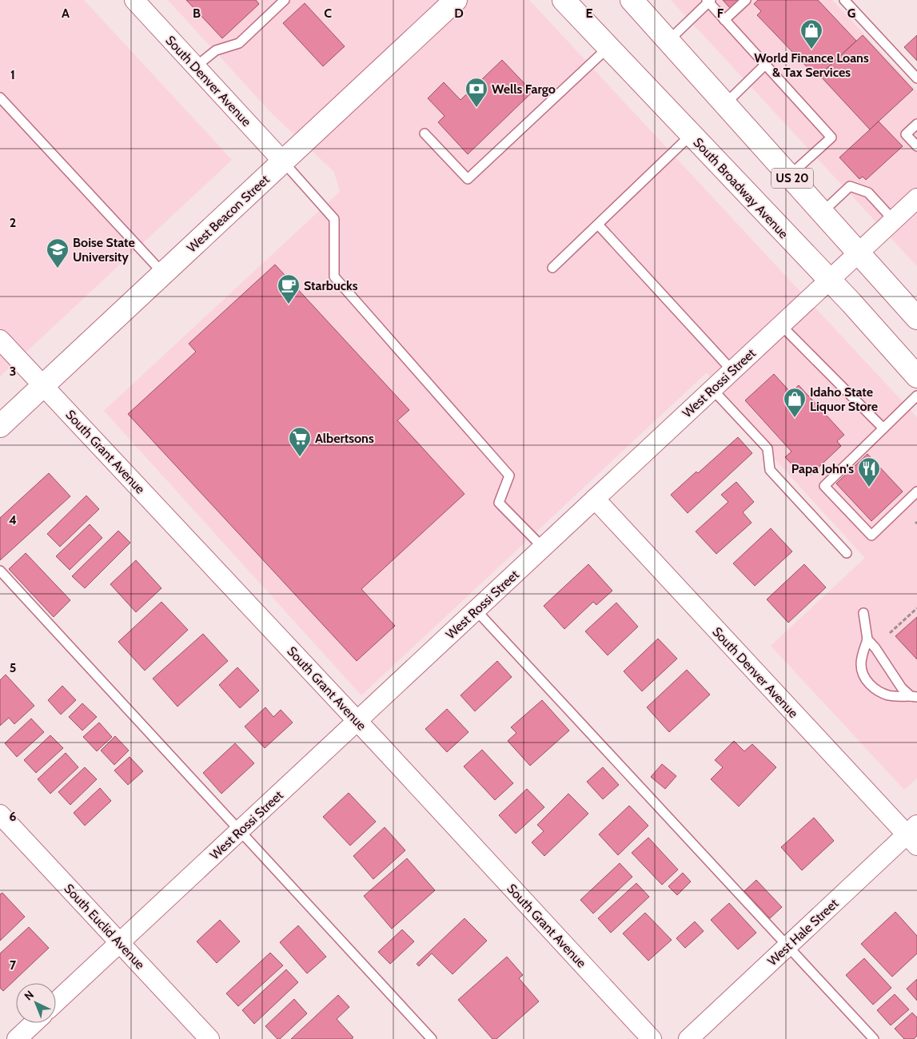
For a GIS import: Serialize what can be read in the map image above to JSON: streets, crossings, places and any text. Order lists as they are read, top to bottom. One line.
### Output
{"streets":{"main road":["US 20","South Broadway Avenue","West Beacon Street"],"street":["South Denver Avenue","West Rossi Street","South Grant Avenue","South Euclid Avenue","West Hale Street"]},"crossings":[["South Denver Avenue","West Beacon Street"],["South Denver Avenue","West Rossi Street"],["South Denver Avenue","West Hale Street"],["US 20","West Rossi Street"],["South Broadway Avenue","West Rossi Street"],["West Beacon Street","South Grant Avenue"],["West Rossi Street","South Grant Avenue"],["West Rossi Street","South Euclid Avenue"]],"places":{"shop":["World Finance Loans & Tax Services","Idaho State Liquor Store"],"bank":["Wells Fargo"],"school or university":["Boise State University"],"cafe":["Starbucks"],"supermarket":["Albertsons"],"restaurant":["Papa John's"]},"north":"top left","grid":{"columns":["A","B","C","D","E","F","G"],"rows":["1","2","3","4","5","6","7"]}}
